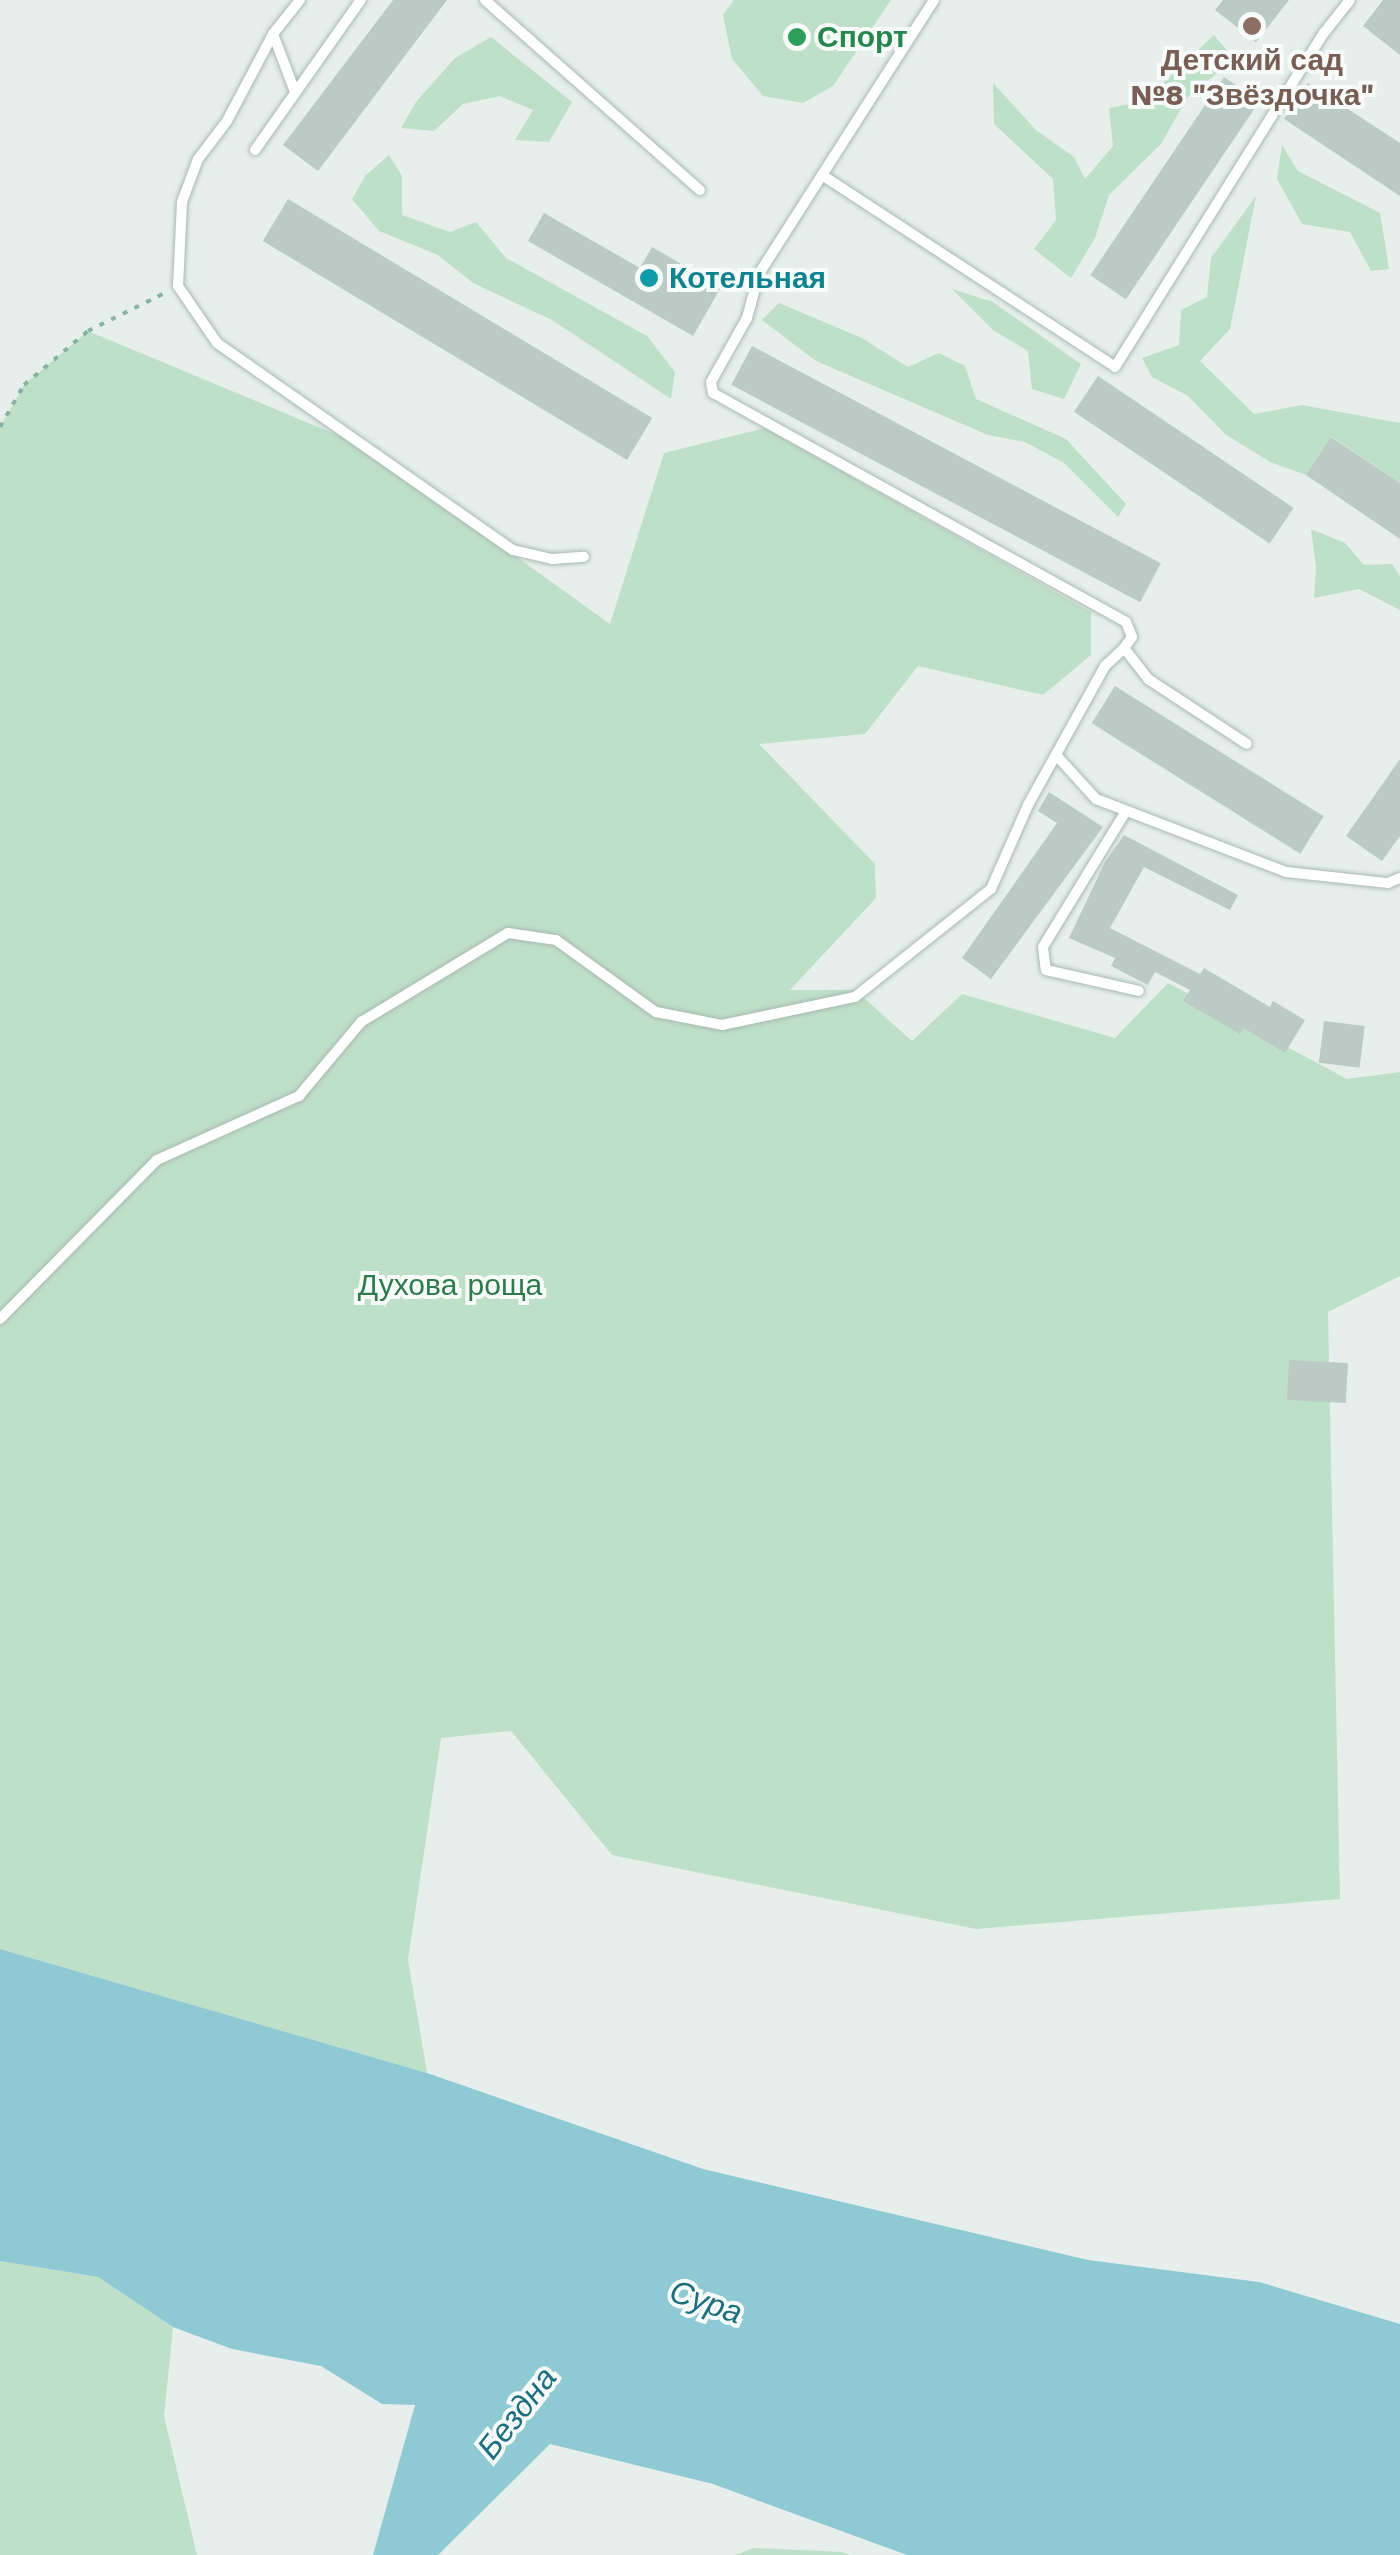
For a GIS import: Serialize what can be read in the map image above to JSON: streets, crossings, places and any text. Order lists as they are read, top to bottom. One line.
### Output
{"water":["Сура","Бездна"],"parks":["Духова роща"],"places":["Детский сад №8 \"Звёздочка\"","Спорт","Котельная"]}
